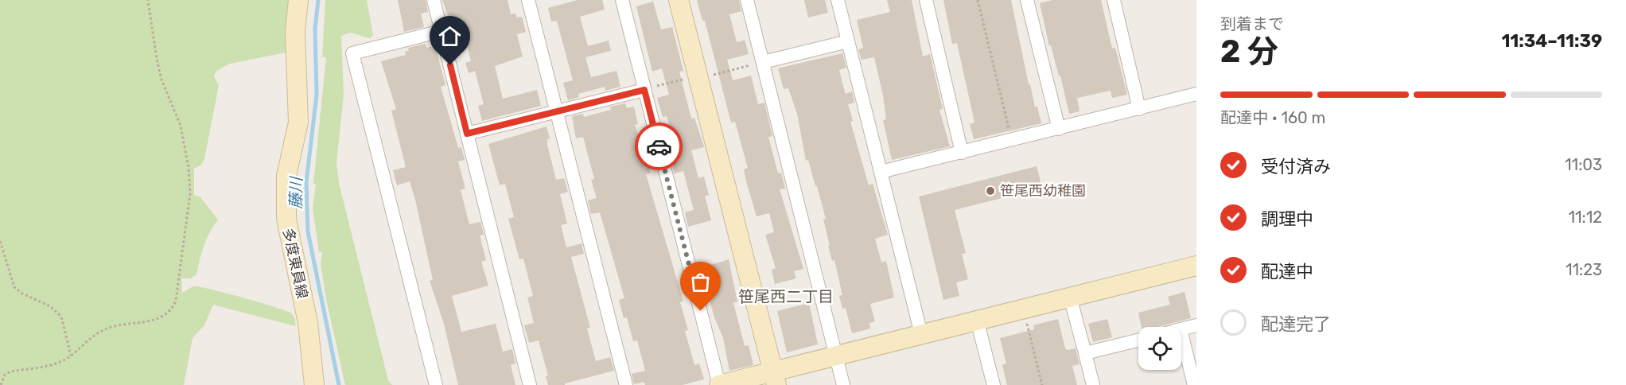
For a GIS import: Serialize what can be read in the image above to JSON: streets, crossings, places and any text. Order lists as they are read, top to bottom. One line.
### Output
{"streets":{"street":["多度東員線"]},"districts":["笹尾西二丁目"],"water":["藤川"],"places":["笹尾西幼稚園"],"page":{"heading":["2 分","到着まで","11:34–11:39"],"bar":"配達中 · 160 m","list":[["受付済み","11:03"],["調理中","11:12"],["配達中","11:23"],"配達完了"]}}
